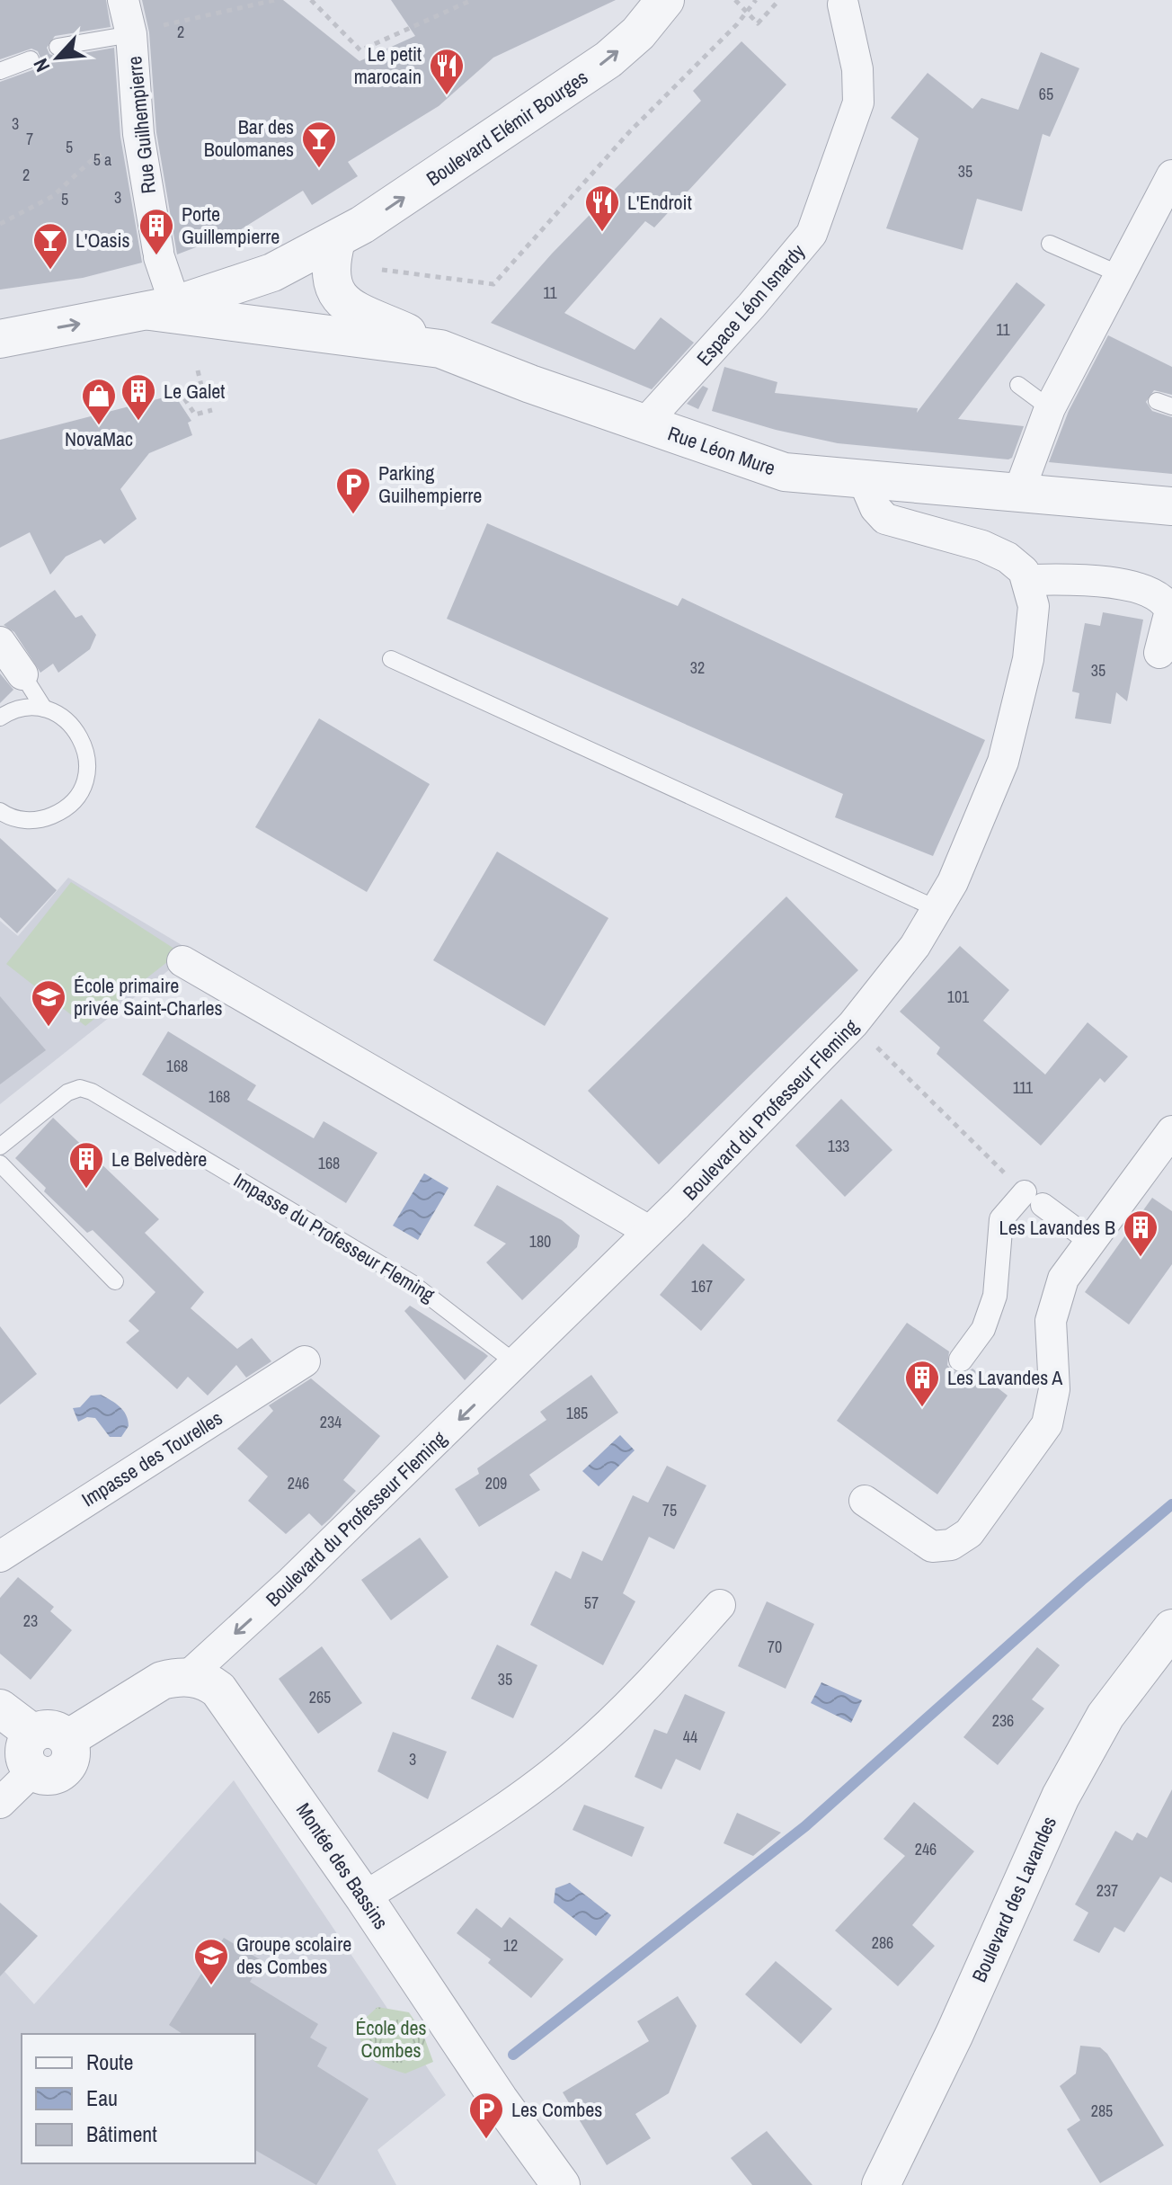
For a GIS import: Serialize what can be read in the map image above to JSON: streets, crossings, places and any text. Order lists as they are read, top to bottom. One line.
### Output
{"streets":{"street":["Rue Guilhempierre","Boulevard Elémir Bourges","Espace Léon Isnardy","Rue Léon Mure","Boulevard du Professeur Fleming","Impasse des Tourelles","Montée des Bassins","Boulevard des Lavandes"],"lane":["Impasse du Professeur Fleming"]},"crossings":[["Rue Guilhempierre","Boulevard Elémir Bourges"],["Espace Léon Isnardy","Rue Léon Mure"],["Boulevard du Professeur Fleming","Impasse du Professeur Fleming"],["Boulevard du Professeur Fleming","Montée des Bassins"]],"one_way":["Boulevard Elémir Bourges"],"parks":["École des Combes"],"places":{"restaurant":["Le petit marocain","L'Endroit"],"bar":["Bar des Boulomanes","L'Oasis"],"building":["Porte Guillempierre","Le Galet","Le Belvedère","Les Lavandes B","Les Lavandes A"],"shop":["NovaMac"],"parking":["Parking Guilhempierre","Les Combes"],"school or university":["École primaire privée Saint-Charles","Groupe scolaire des Combes"]},"house_numbers":["2","65","3","7","5","5 a","35","2","3","5","11","11","32","35","101","168","111","168","133","168","180","167","185","234","246","209","75","57","23","70","35","265","236","44","3","246","237","286","12","285"],"legend":["Route","Eau","Bâtiment"],"north":"bottom left"}
